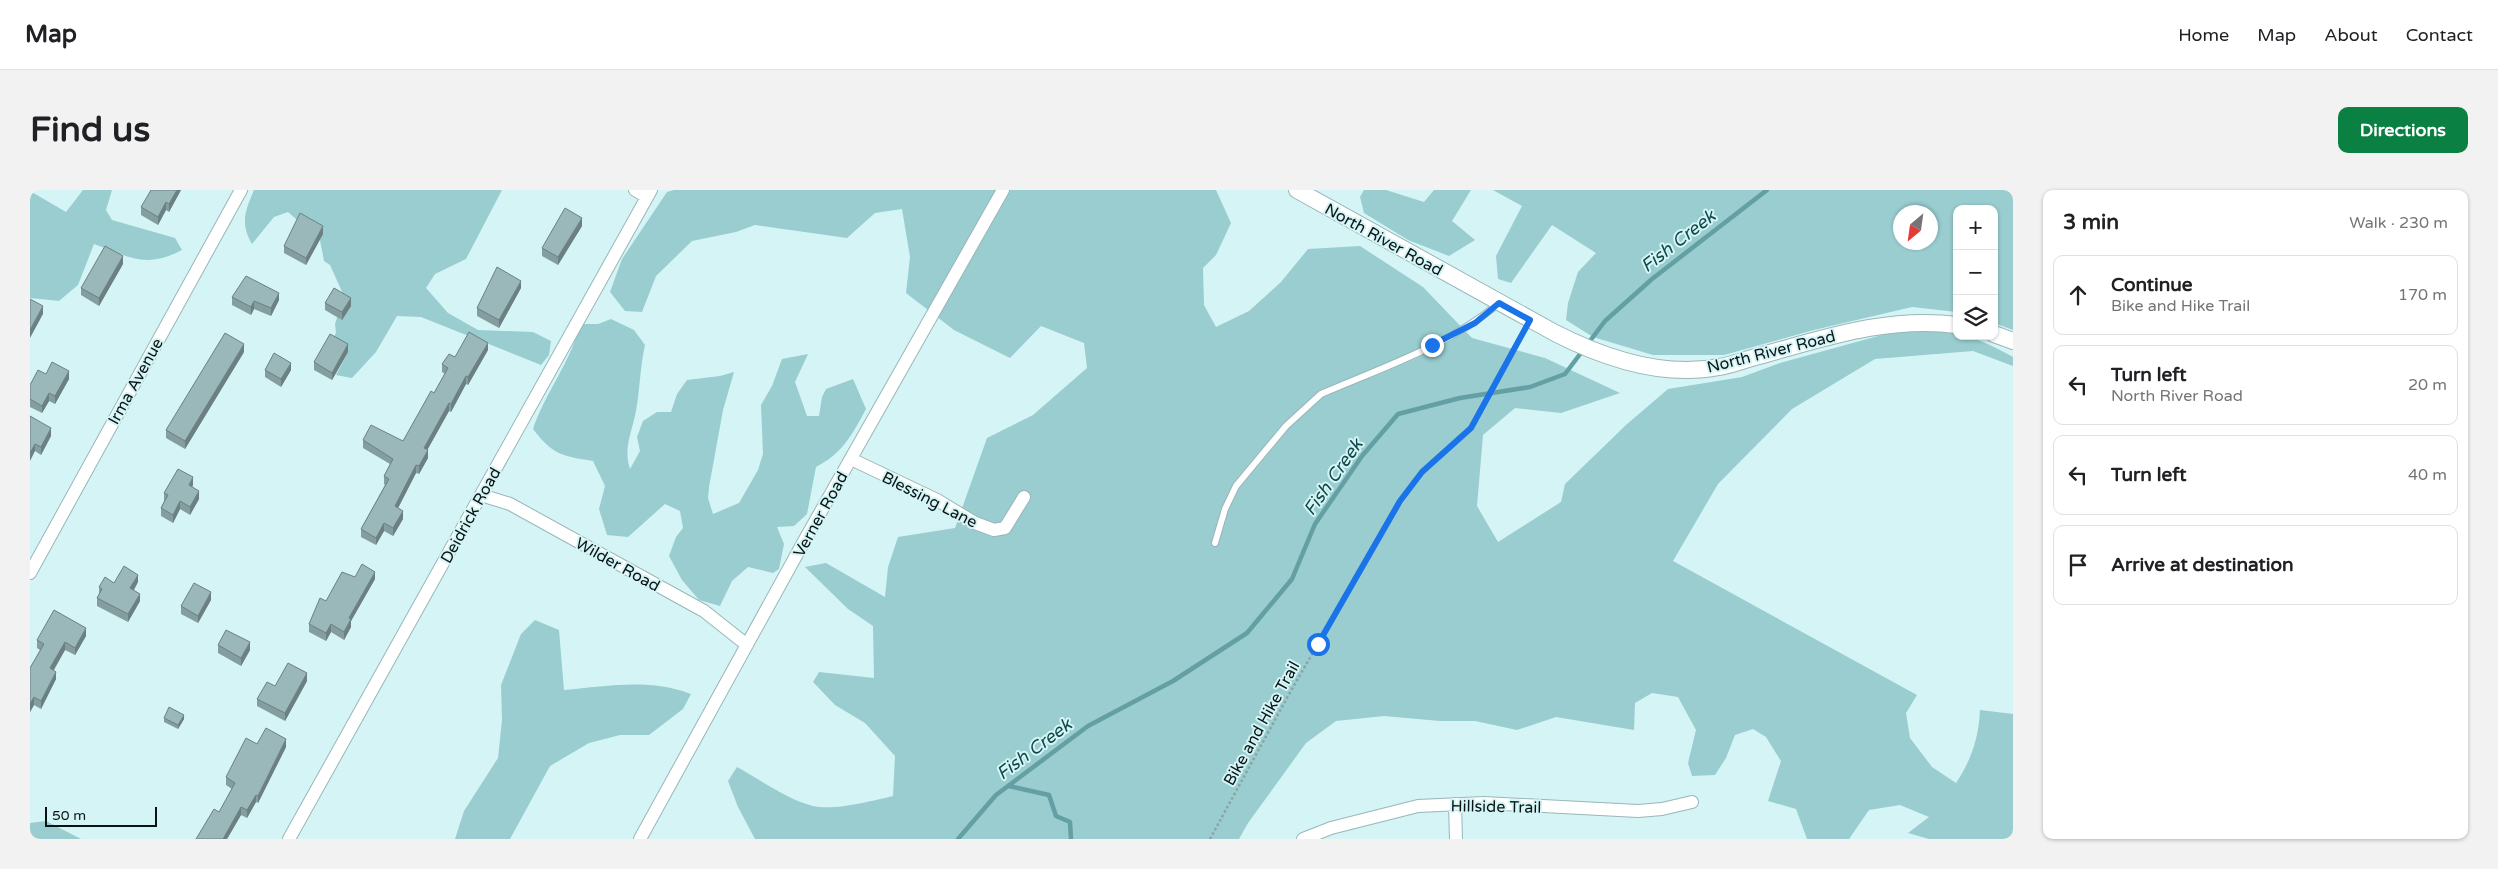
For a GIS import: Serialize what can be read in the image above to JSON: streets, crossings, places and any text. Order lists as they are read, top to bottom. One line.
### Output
{"streets":{"street":["North River Road","Irma Avenue","Blessing Lane","Verner Road","Deidrick Road","Wilder Road","Hillside Trail"],"path":["Bike and Hike Trail"]},"crossings":[["North River Road","Bike and Hike Trail"],["Blessing Lane","Verner Road"],["Verner Road","Wilder Road"],["Deidrick Road","Wilder Road"]],"water":["Fish Creek"],"scale_bar":"50 m","north":"bottom left","page":{"header":"Map","nav":["Home","Map","About","Contact"],"buttons":"Directions","title":"Find us","heading":["3 min","Walk · 230 m"],"map_buttons":["+","−"],"list":[["Continue","Bike and Hike Trail","170 m"],["Turn left","North River Road","20 m"],["Turn left","40 m"],"Arrive at destination"],"scale":"50 m"}}
